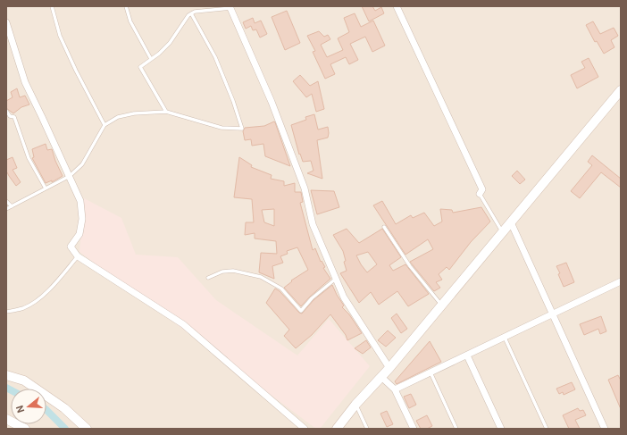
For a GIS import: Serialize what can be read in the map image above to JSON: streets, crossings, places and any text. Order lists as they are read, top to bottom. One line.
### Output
{"north":"left"}
